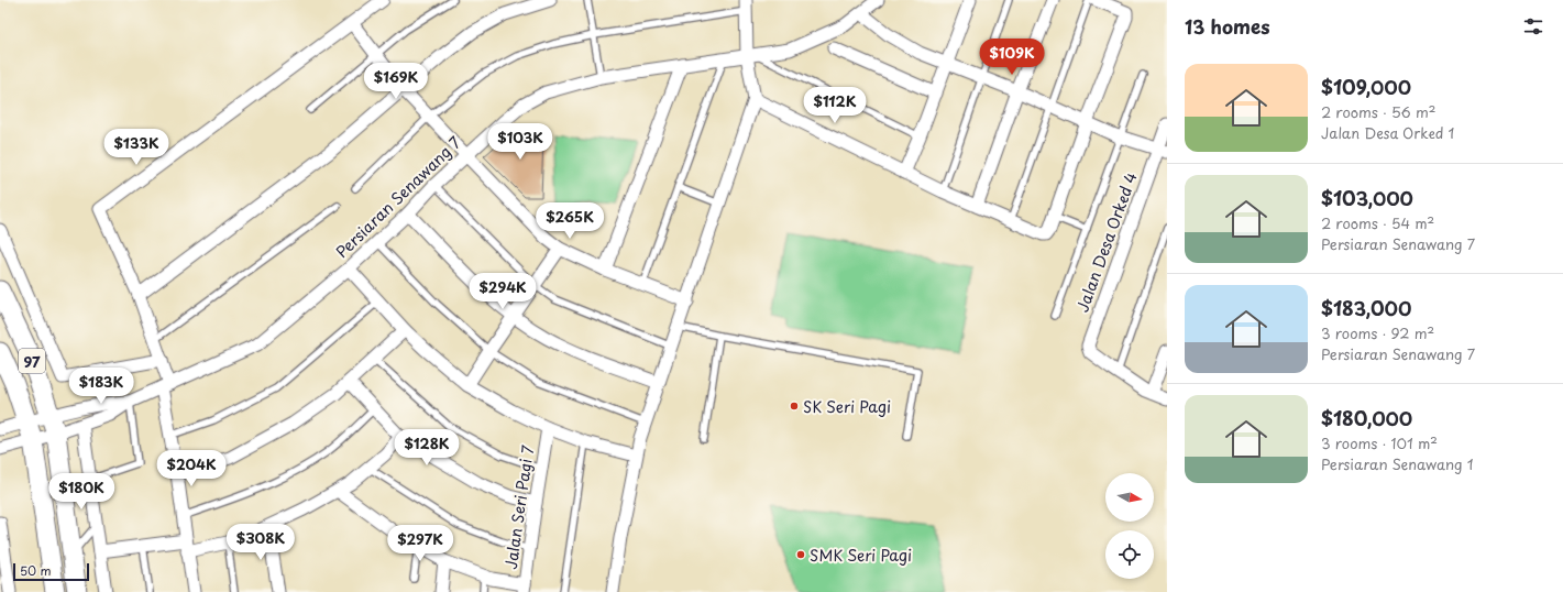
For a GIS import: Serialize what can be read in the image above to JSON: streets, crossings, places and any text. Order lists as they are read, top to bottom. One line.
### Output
{"streets":{"main road":["97"],"street":["Persiaran Senawang 7","Jalan Desa Orked 4","Jalan Seri Pagi 7"]},"places":["SK Seri Pagi","SMK Seri Pagi"],"scale_bar":"50 m","north":"right","page":{"heading":"13 homes","price":["$109K","$169K","$112K","$103K","$133K","$265K","$294K","$183K","$128K","$204K","$180K","$308K","$297K"],"list":[{"name":"$109,000","note":"2 rooms · 56 m² · Jalan Desa Orked 1"},{"name":"$103,000","note":"2 rooms · 54 m² · Persiaran Senawang 7"},{"name":"$183,000","note":"3 rooms · 92 m² · Persiaran Senawang 7"},{"name":"$180,000","note":"3 rooms · 101 m² · Persiaran Senawang 1"}],"scale":"50 m"}}
